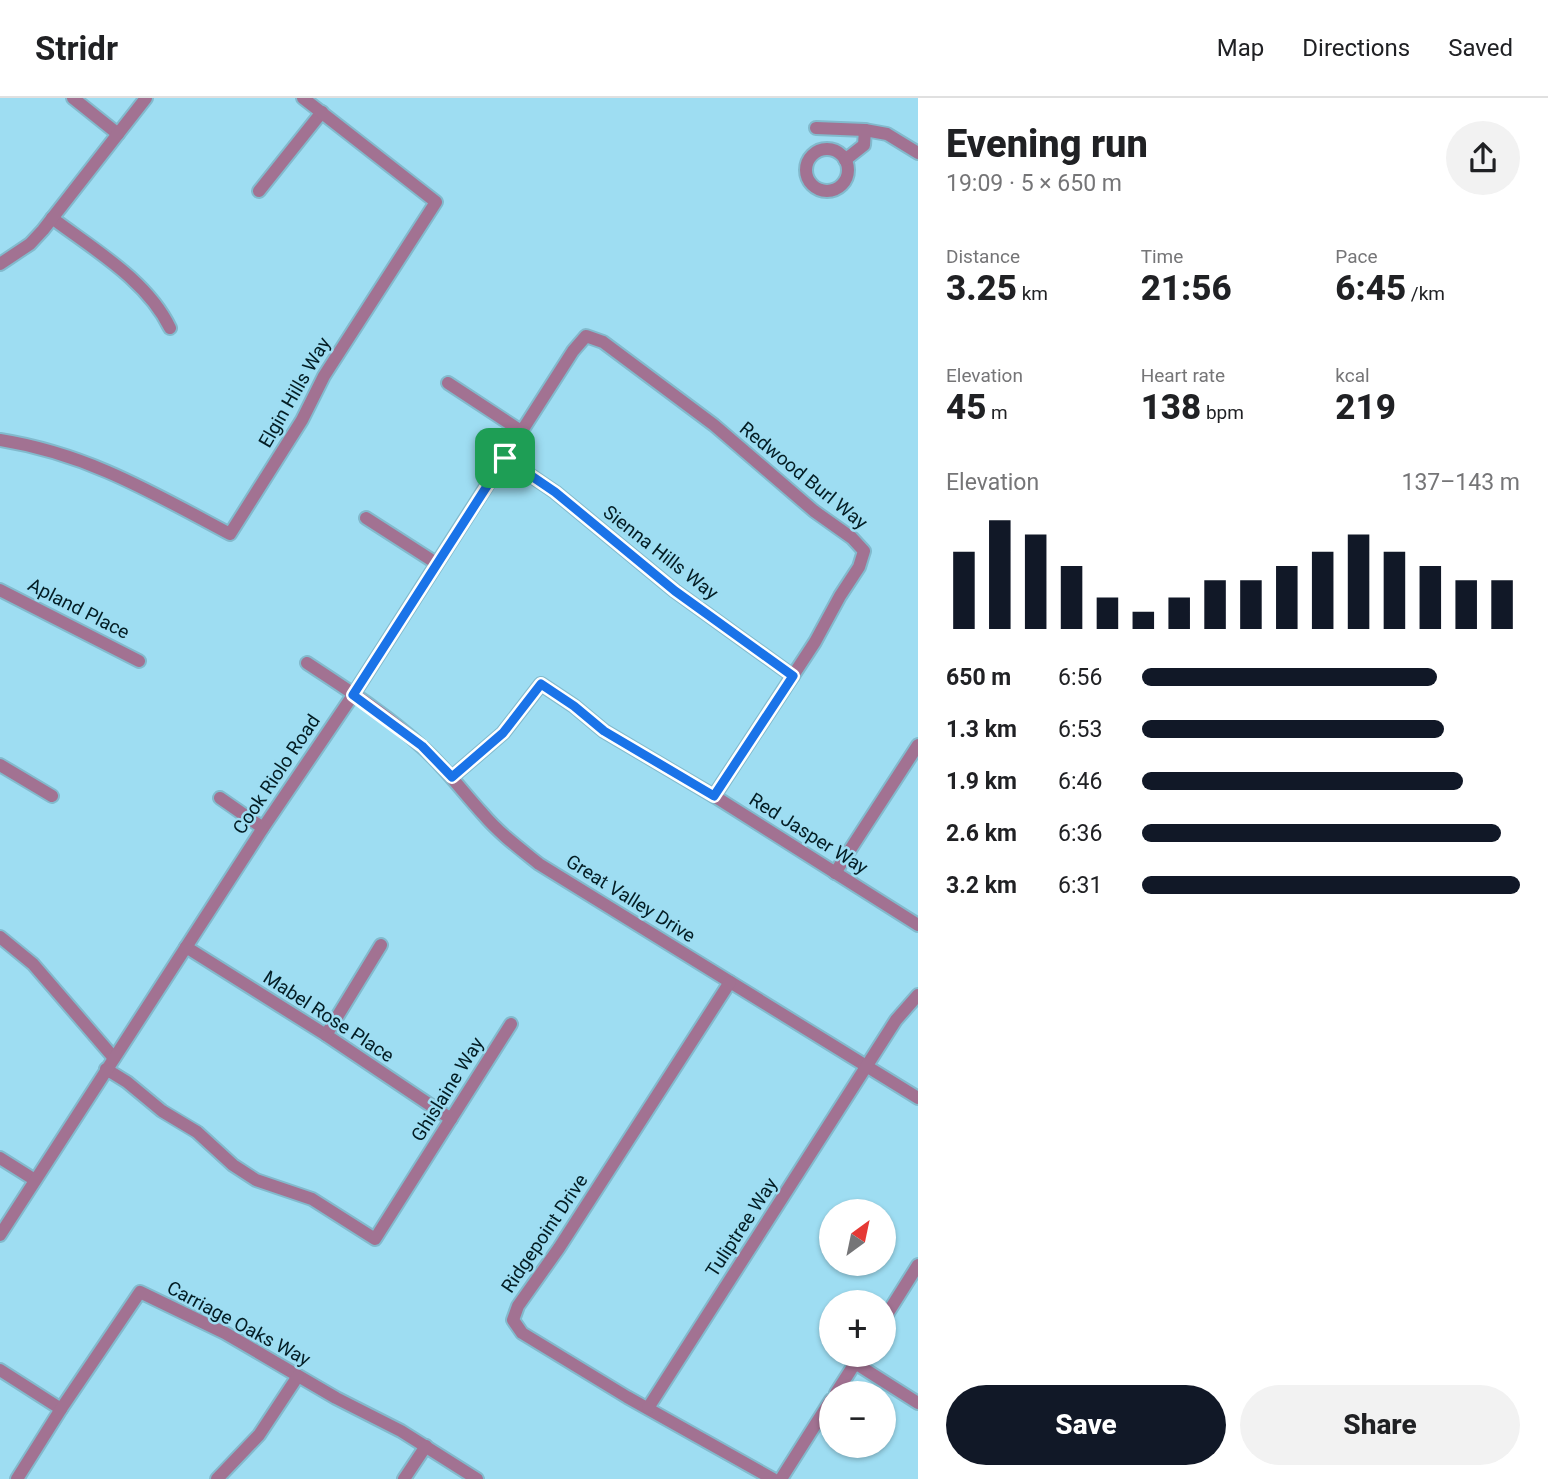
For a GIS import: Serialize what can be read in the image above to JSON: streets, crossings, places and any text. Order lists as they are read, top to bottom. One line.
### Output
{"streets":{"street":["Elgin Hills Way","Redwood Burl Way","Sienna Hills Way","Apland Place","Cook Riolo Road","Red Jasper Way","Great Valley Drive","Mabel Rose Place","Ghislaine Way","Tuliptree Way","Ridgepoint Drive","Carriage Oaks Way"]},"crossings":[["Redwood Burl Way","Sienna Hills Way"],["Redwood Burl Way","Cook Riolo Road"],["Redwood Burl Way","Red Jasper Way"],["Sienna Hills Way","Cook Riolo Road"],["Cook Riolo Road","Great Valley Drive"],["Cook Riolo Road","Mabel Rose Place"],["Cook Riolo Road","Ghislaine Way"],["Red Jasper Way","Great Valley Drive"],["Great Valley Drive","Tuliptree Way"],["Great Valley Drive","Ridgepoint Drive"],["Mabel Rose Place","Ghislaine Way"],["Tuliptree Way","Ridgepoint Drive"]],"north":"top right","page":{"header":"Stridr","nav":["Map","Directions","Saved"],"heading":["Evening run","19:09 · 5 × 650 m"],"stats":[["Distance","3.25 km"],["Time","21:56"],["Pace","6:45 /km"],["Elevation","45 m"],["Heart rate","138 bpm"],["kcal","219"]],"chart":["Elevation","137–143 m"],"list":[{"name":"650 m","note":"6:56"},{"name":"1.3 km","note":"6:53"},{"name":"1.9 km","note":"6:46"},{"name":"2.6 km","note":"6:36"},{"name":"3.2 km","note":"6:31"}],"map_buttons":["+","−"],"buttons":["Save","Share"]}}
